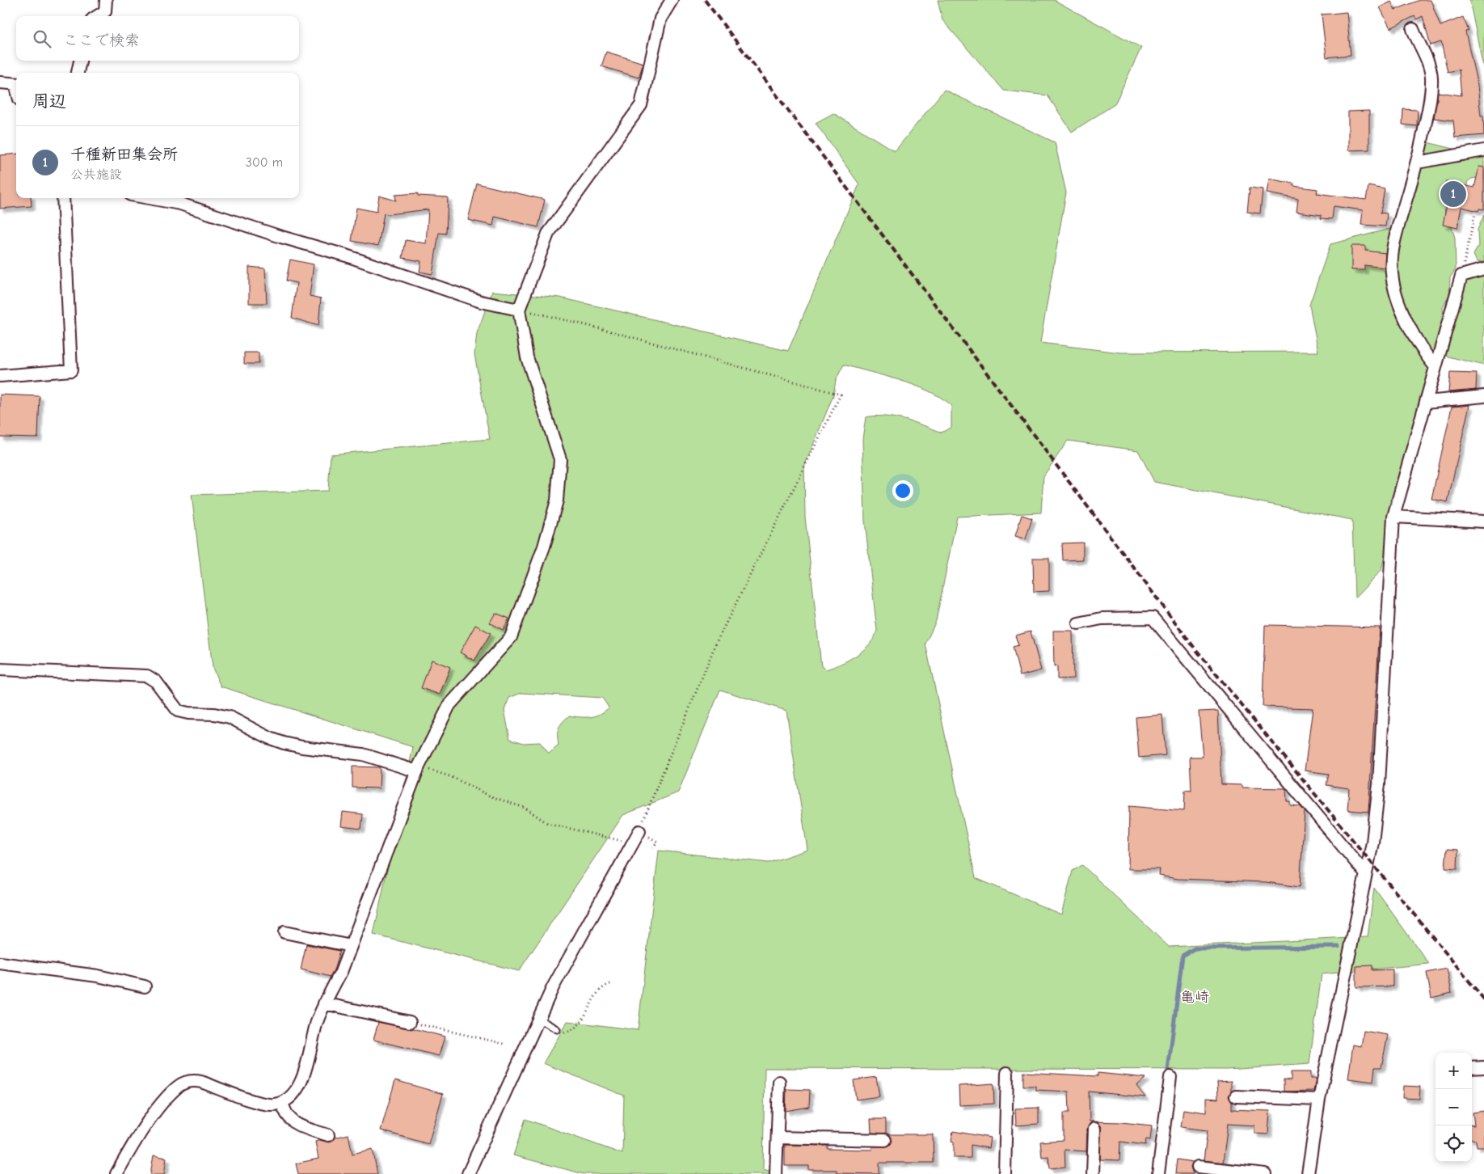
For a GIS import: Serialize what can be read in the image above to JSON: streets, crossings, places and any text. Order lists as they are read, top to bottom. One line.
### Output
{"districts":["亀崎"],"page":{"search":"ここで検索","heading":"周辺","list":[{"mark":"1","name":"千種新田集会所","note":"公共施設","value":"300 m"}],"pins":"1","map_buttons":["+","−"]}}
